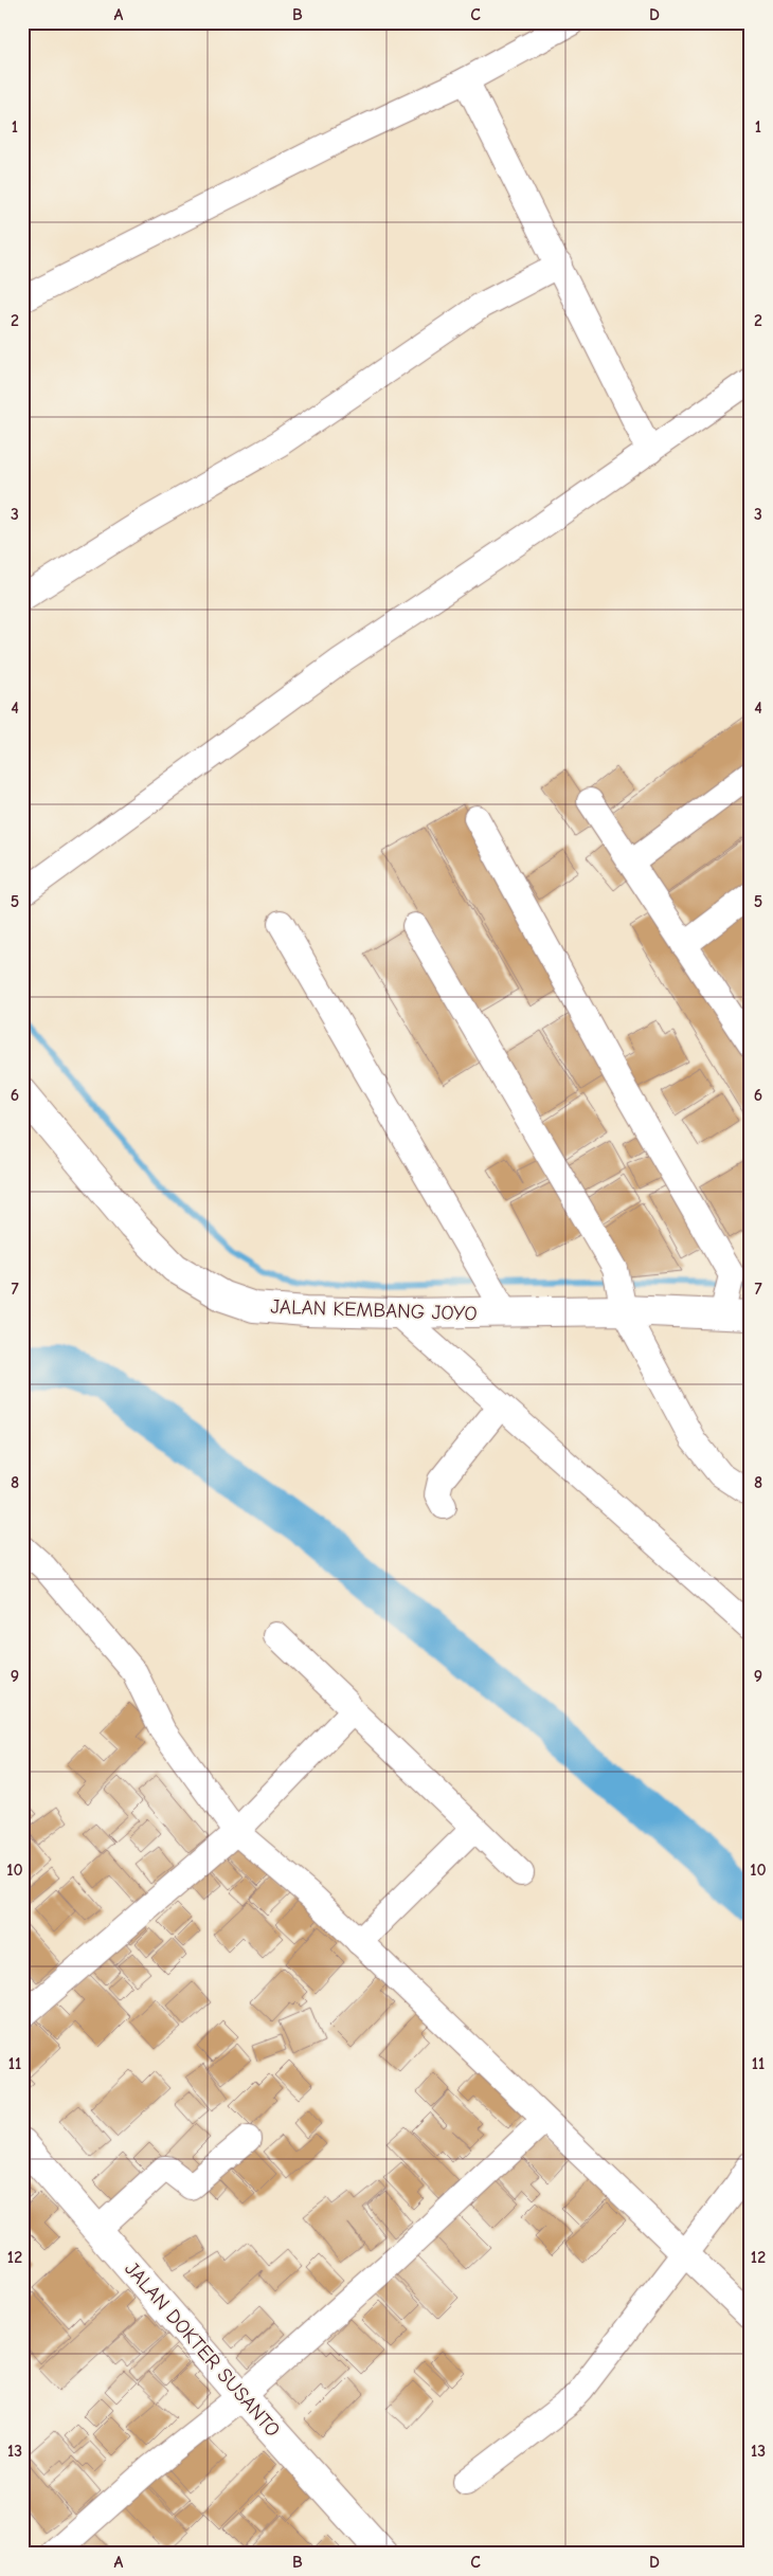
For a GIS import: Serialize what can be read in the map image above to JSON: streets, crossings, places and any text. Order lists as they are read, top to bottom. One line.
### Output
{"streets":{"main road":["JALAN KEMBANG JOYO","JALAN DOKTER SUSANTO"]},"grid":{"columns":["A","B","C","D"],"rows":["1","2","3","4","5","6","7","8","9","10","11","12","13"]}}
